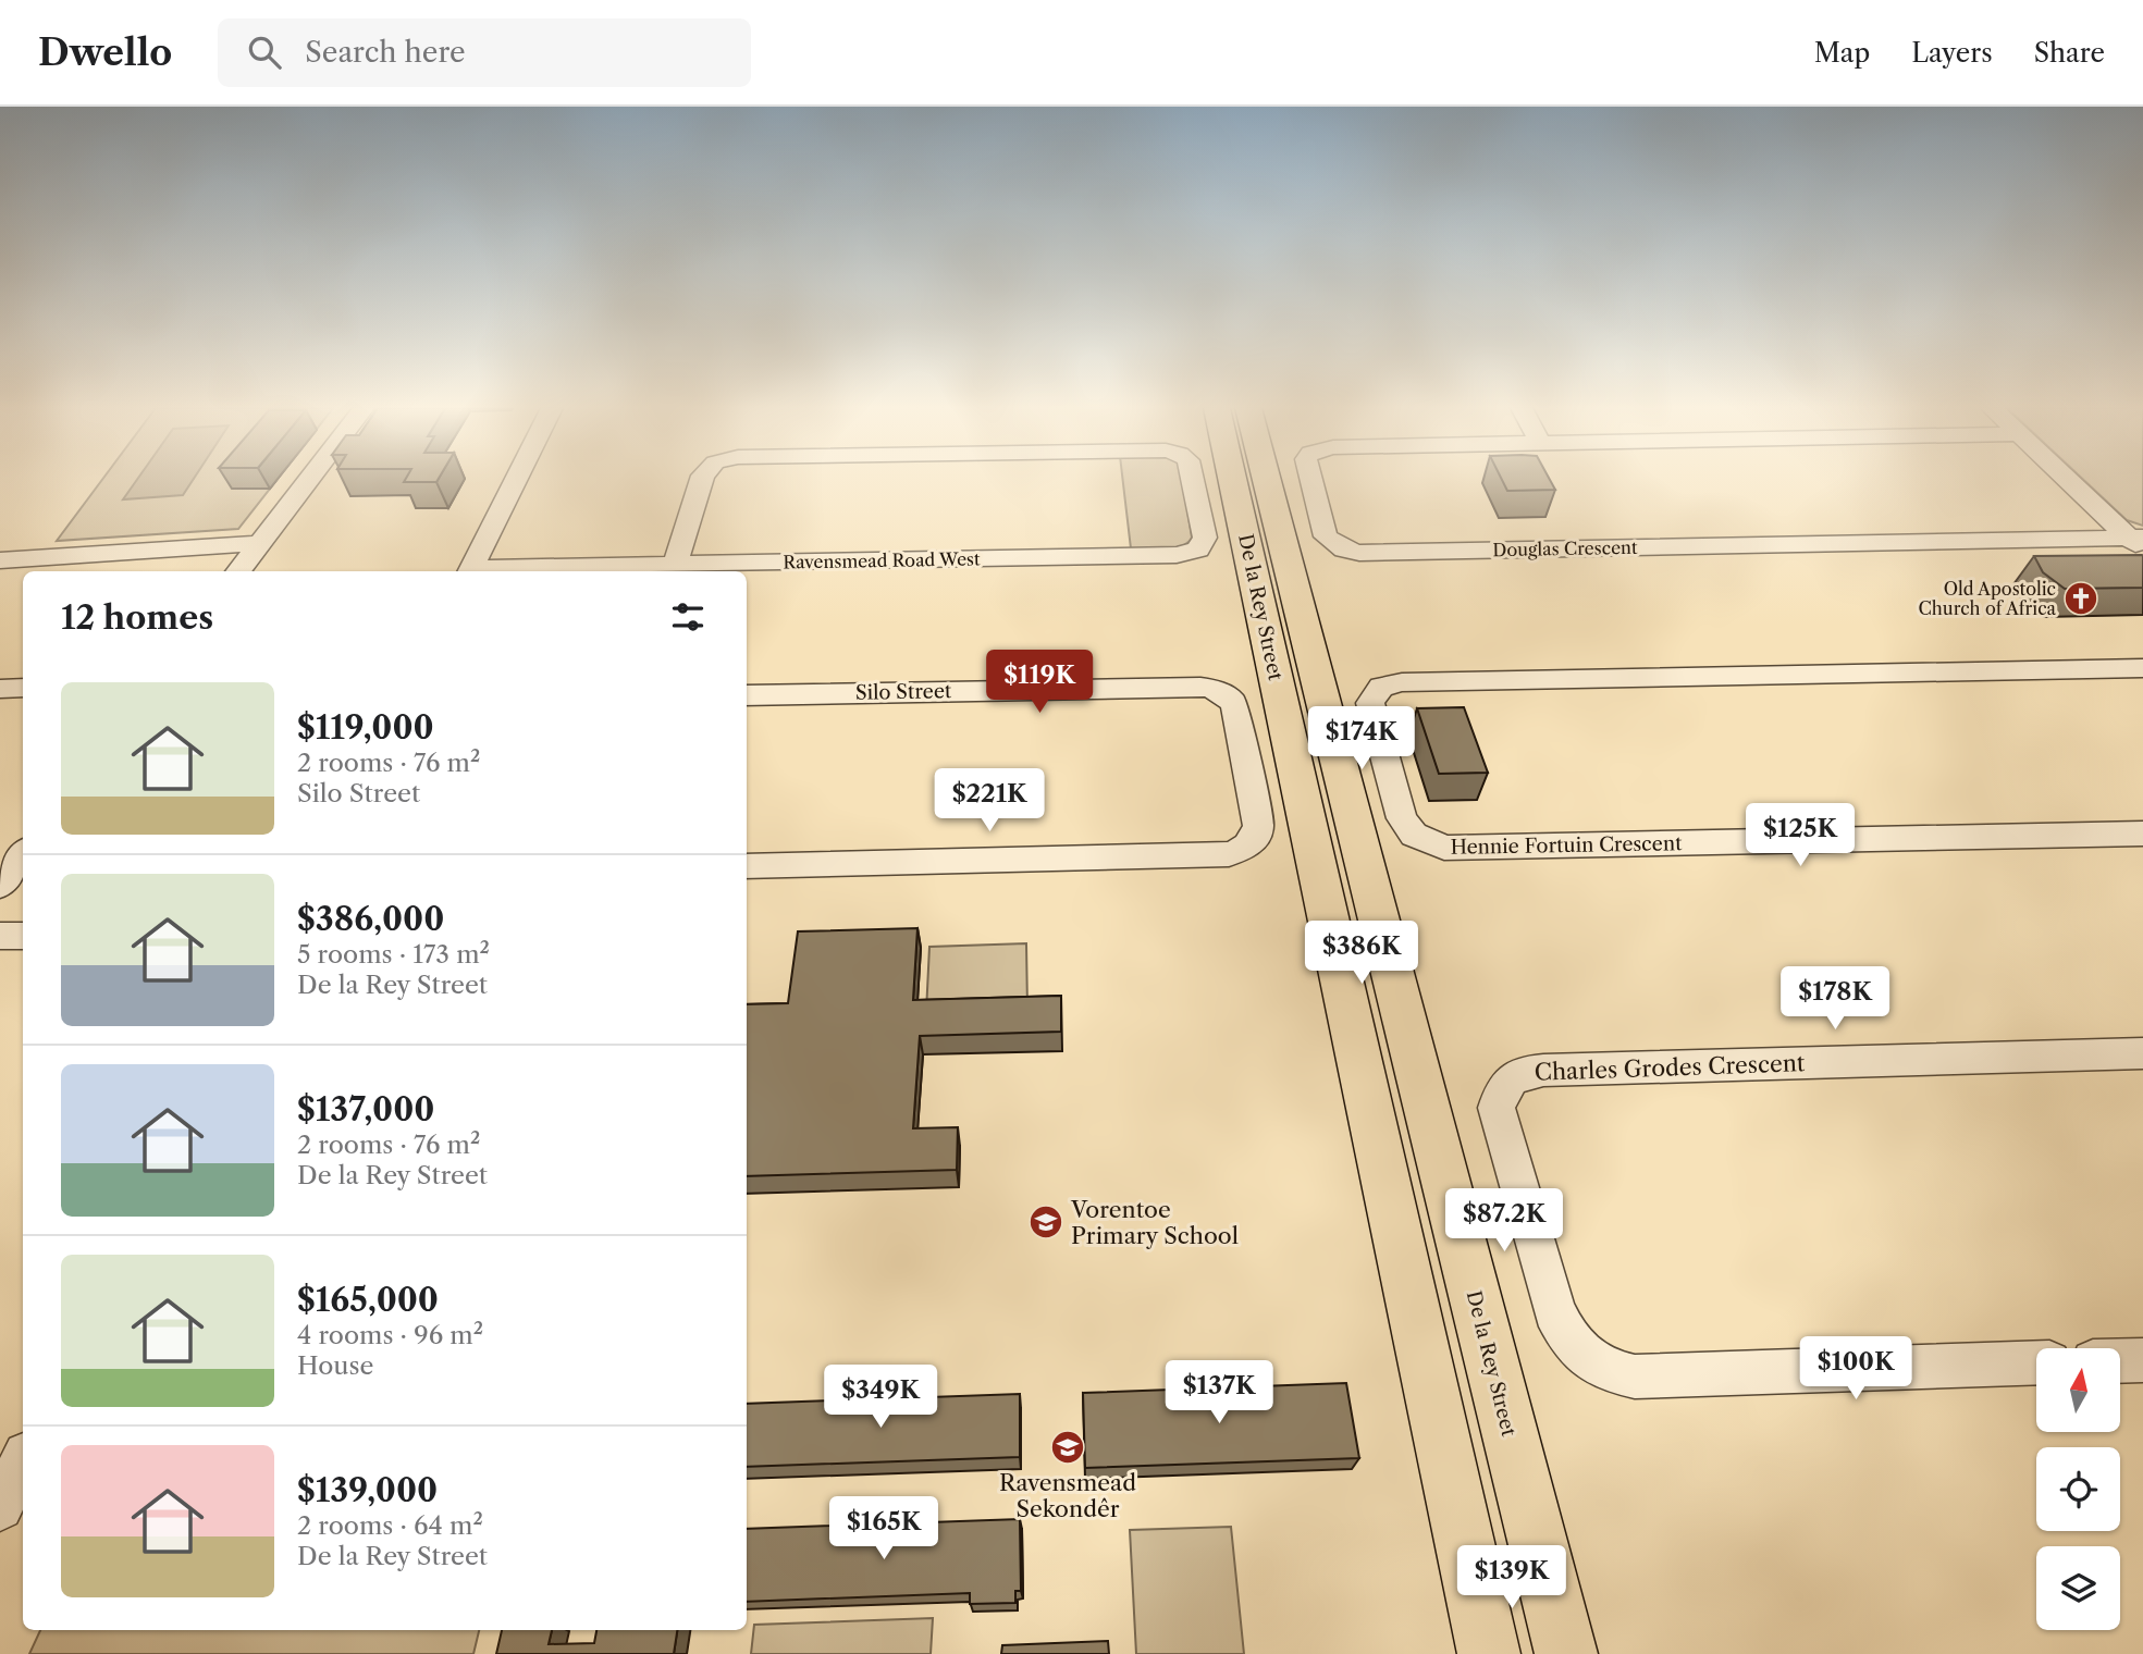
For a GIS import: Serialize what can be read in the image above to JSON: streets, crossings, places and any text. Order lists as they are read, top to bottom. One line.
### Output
{"streets":{"main road":["De la Rey Street"],"street":["Douglas Crescent","Ravensmead Road West","Silo Street","Hennie Fortuin Crescent","Charles Grodes Crescent"]},"places":{"church":["Old Apostolic Church of Africa"],"school or university":["Vorentoe Primary School","Ravensmead Sekondêr"]},"north":"top","page":{"header":"Dwello","search":"Search here","nav":["Map","Layers","Share"],"heading":"12 homes","price":["$119K","$174K","$221K","$125K","$386K","$178K","$87.2K","$100K","$137K","$349K","$165K","$139K"],"list":[{"name":"$119,000","note":"2 rooms · 76 m² · Silo Street"},{"name":"$386,000","note":"5 rooms · 173 m² · De la Rey Street"},{"name":"$137,000","note":"2 rooms · 76 m² · De la Rey Street"},{"name":"$165,000","note":"4 rooms · 96 m² · House"},{"name":"$139,000","note":"2 rooms · 64 m² · De la Rey Street"}]}}
